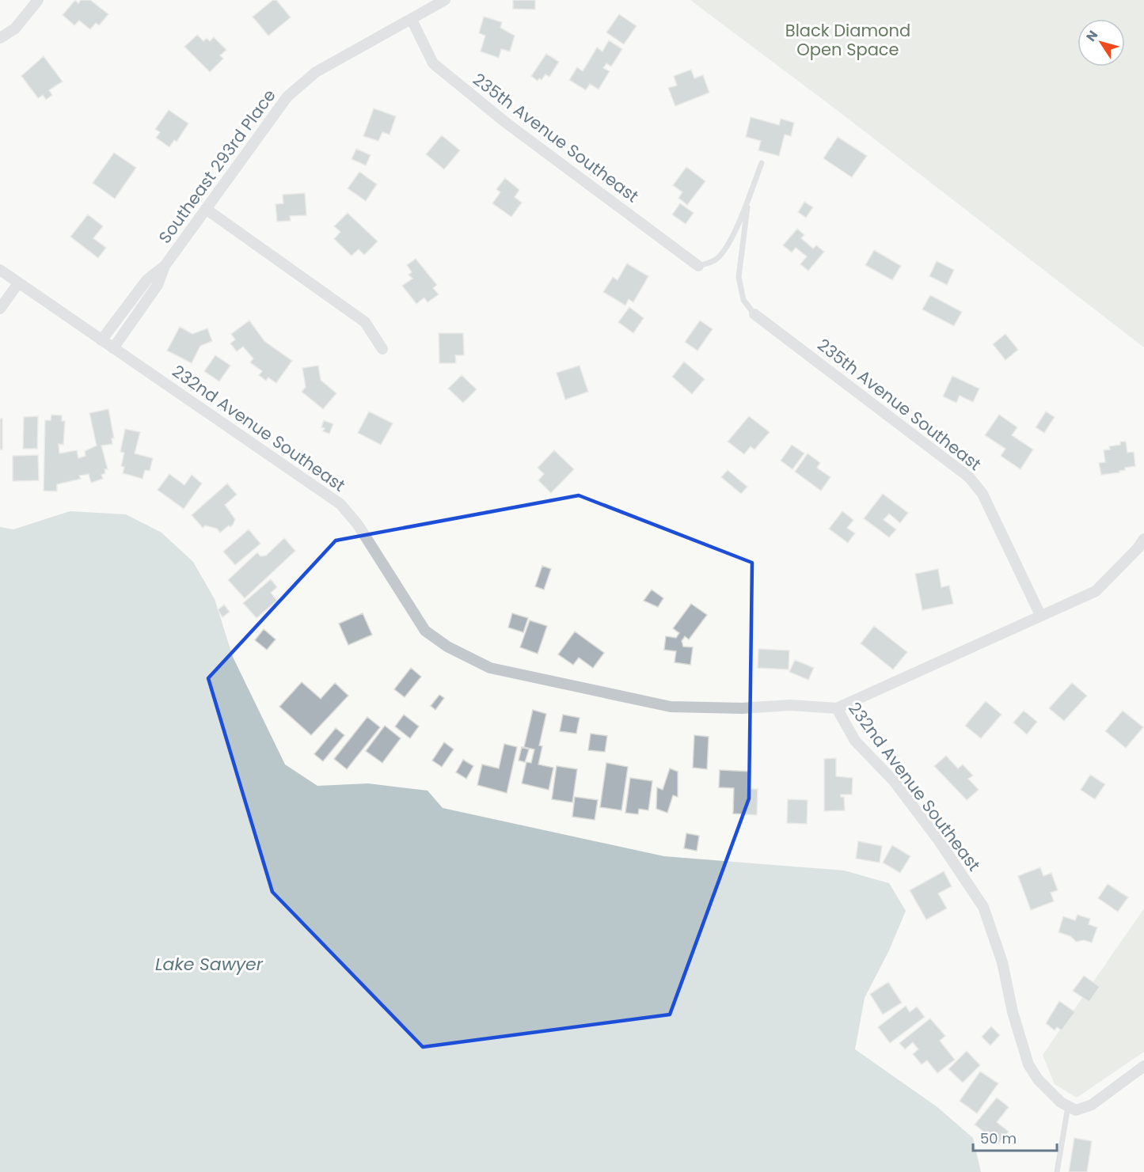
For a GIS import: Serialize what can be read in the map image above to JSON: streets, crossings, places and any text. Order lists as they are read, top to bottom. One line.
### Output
{"streets":{"street":["235th Avenue Southeast","Southeast 293rd Place","232nd Avenue Southeast"]},"crossings":[["235th Avenue Southeast","Southeast 293rd Place"],["Southeast 293rd Place","232nd Avenue Southeast"]],"water":["Lake Sawyer"],"parks":["Black Diamond Open Space"],"scale_bar":"50 m","north":"top left"}
